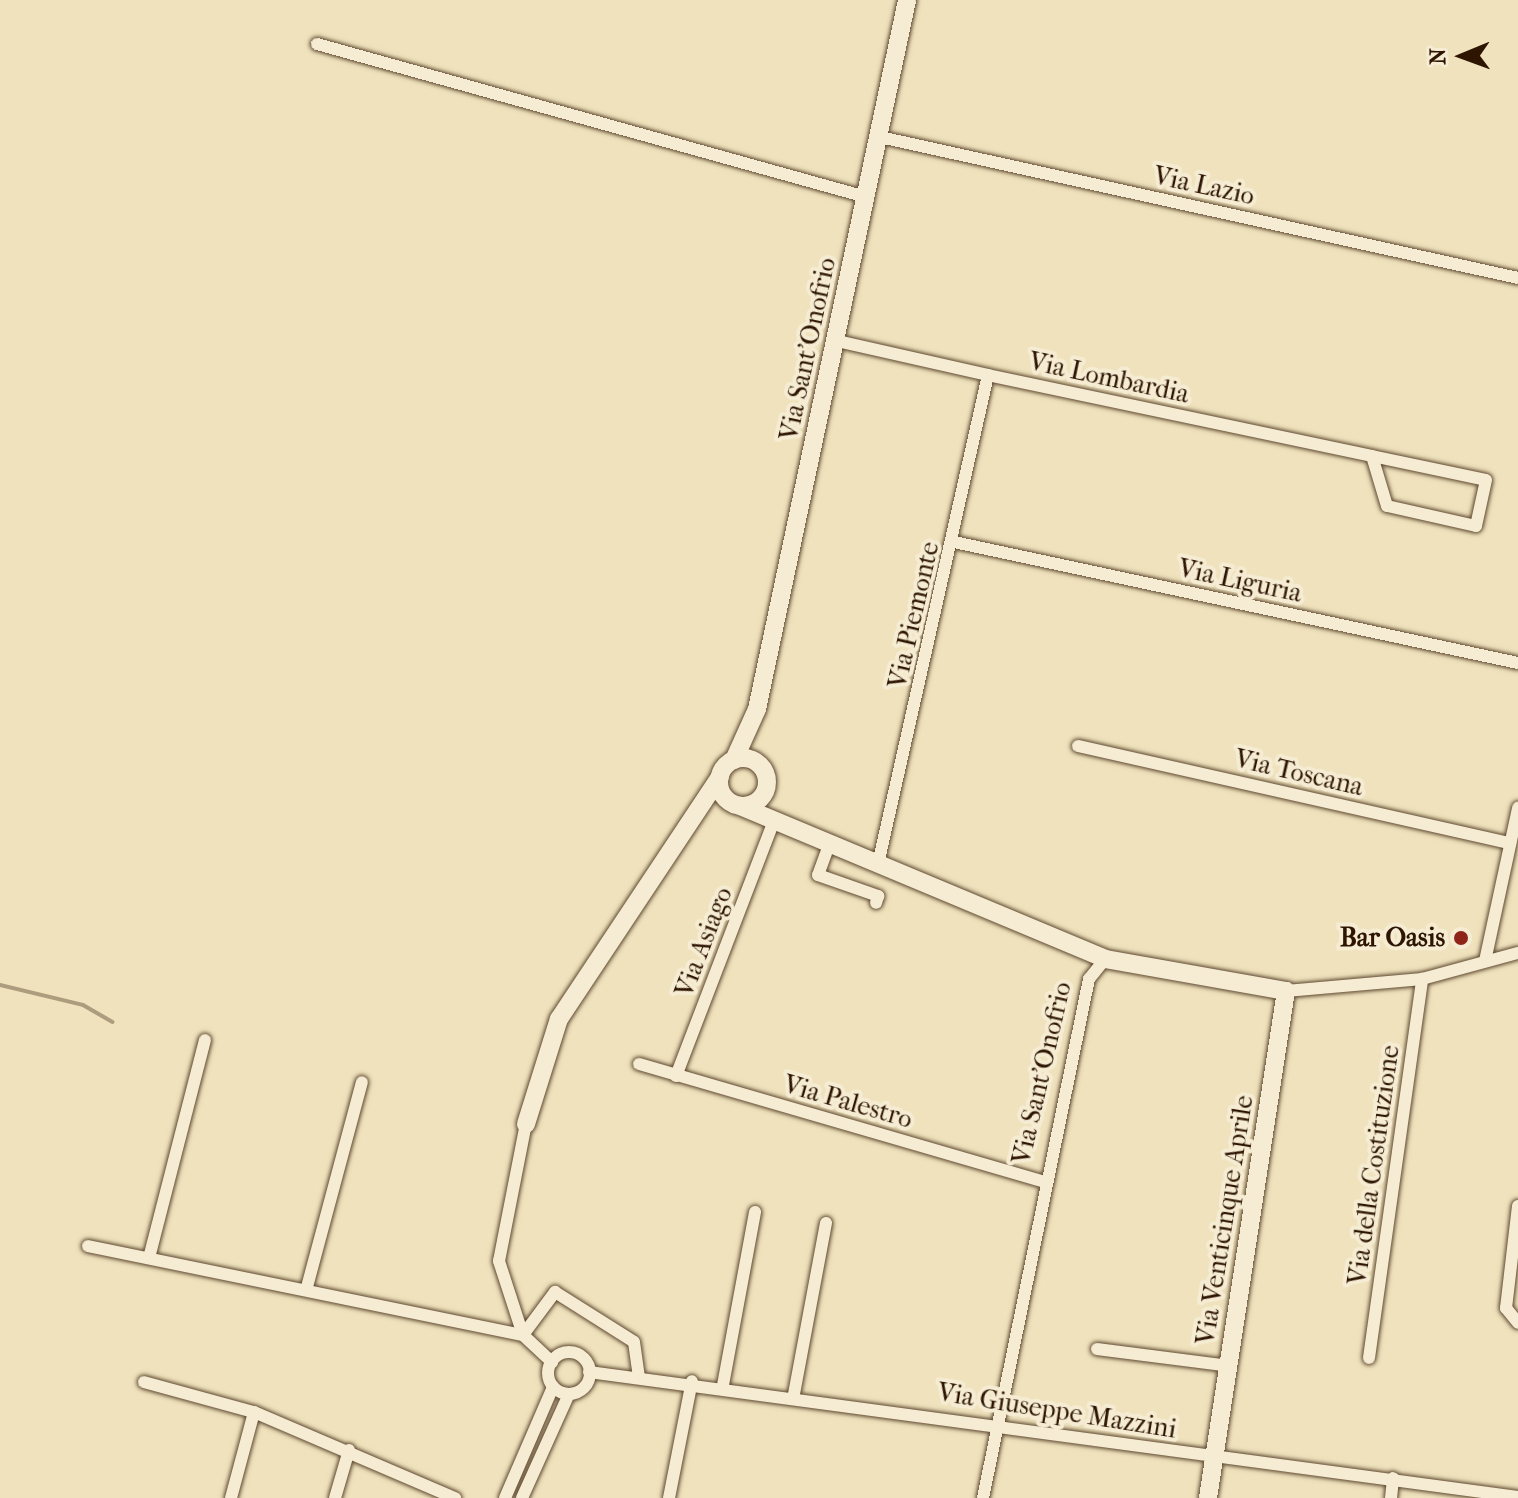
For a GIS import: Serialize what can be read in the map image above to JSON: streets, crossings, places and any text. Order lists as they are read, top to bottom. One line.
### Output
{"streets":{"street":["Via Lazio","Via Sant'Onofrio","Via Lombardia","Via Liguria","Via Piemonte","Via Toscana","Via Asiago","Via Palestro","Via della Costituzione","Via Venticinque Aprile","Via Giuseppe Mazzini"]},"crossings":[["Via Lazio","Via Sant'Onofrio"],["Via Sant'Onofrio","Via Lombardia"],["Via Sant'Onofrio","Via Piemonte"],["Via Sant'Onofrio","Via Asiago"],["Via Sant'Onofrio","Via Palestro"],["Via Sant'Onofrio","Via Giuseppe Mazzini"],["Via Lombardia","Via Piemonte"],["Via Liguria","Via Piemonte"],["Via Asiago","Via Palestro"],["Via Venticinque Aprile","Via Giuseppe Mazzini"]],"places":["Bar Oasis"],"north":"left"}
